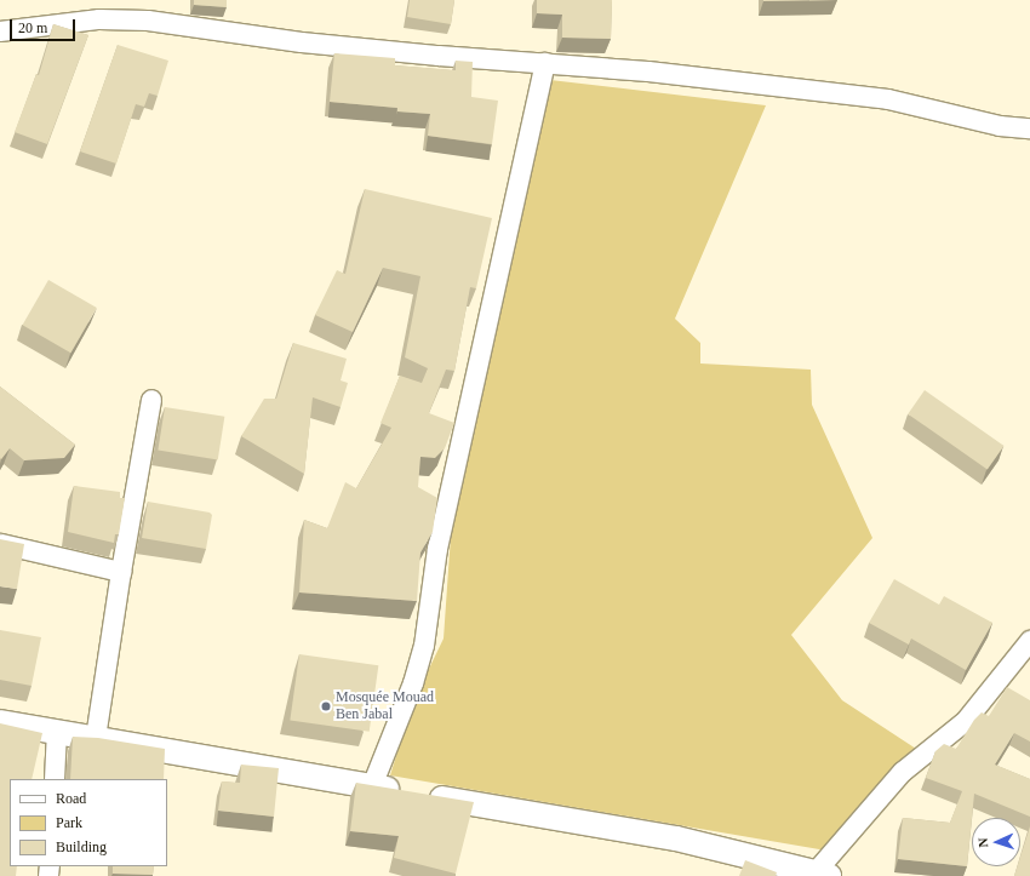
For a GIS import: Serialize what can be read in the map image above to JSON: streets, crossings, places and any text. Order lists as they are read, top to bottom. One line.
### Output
{"places":["Mosquée Mouad Ben Jabal"],"legend":["Road","Park","Building"],"scale_bar":"20 m","north":"left"}
